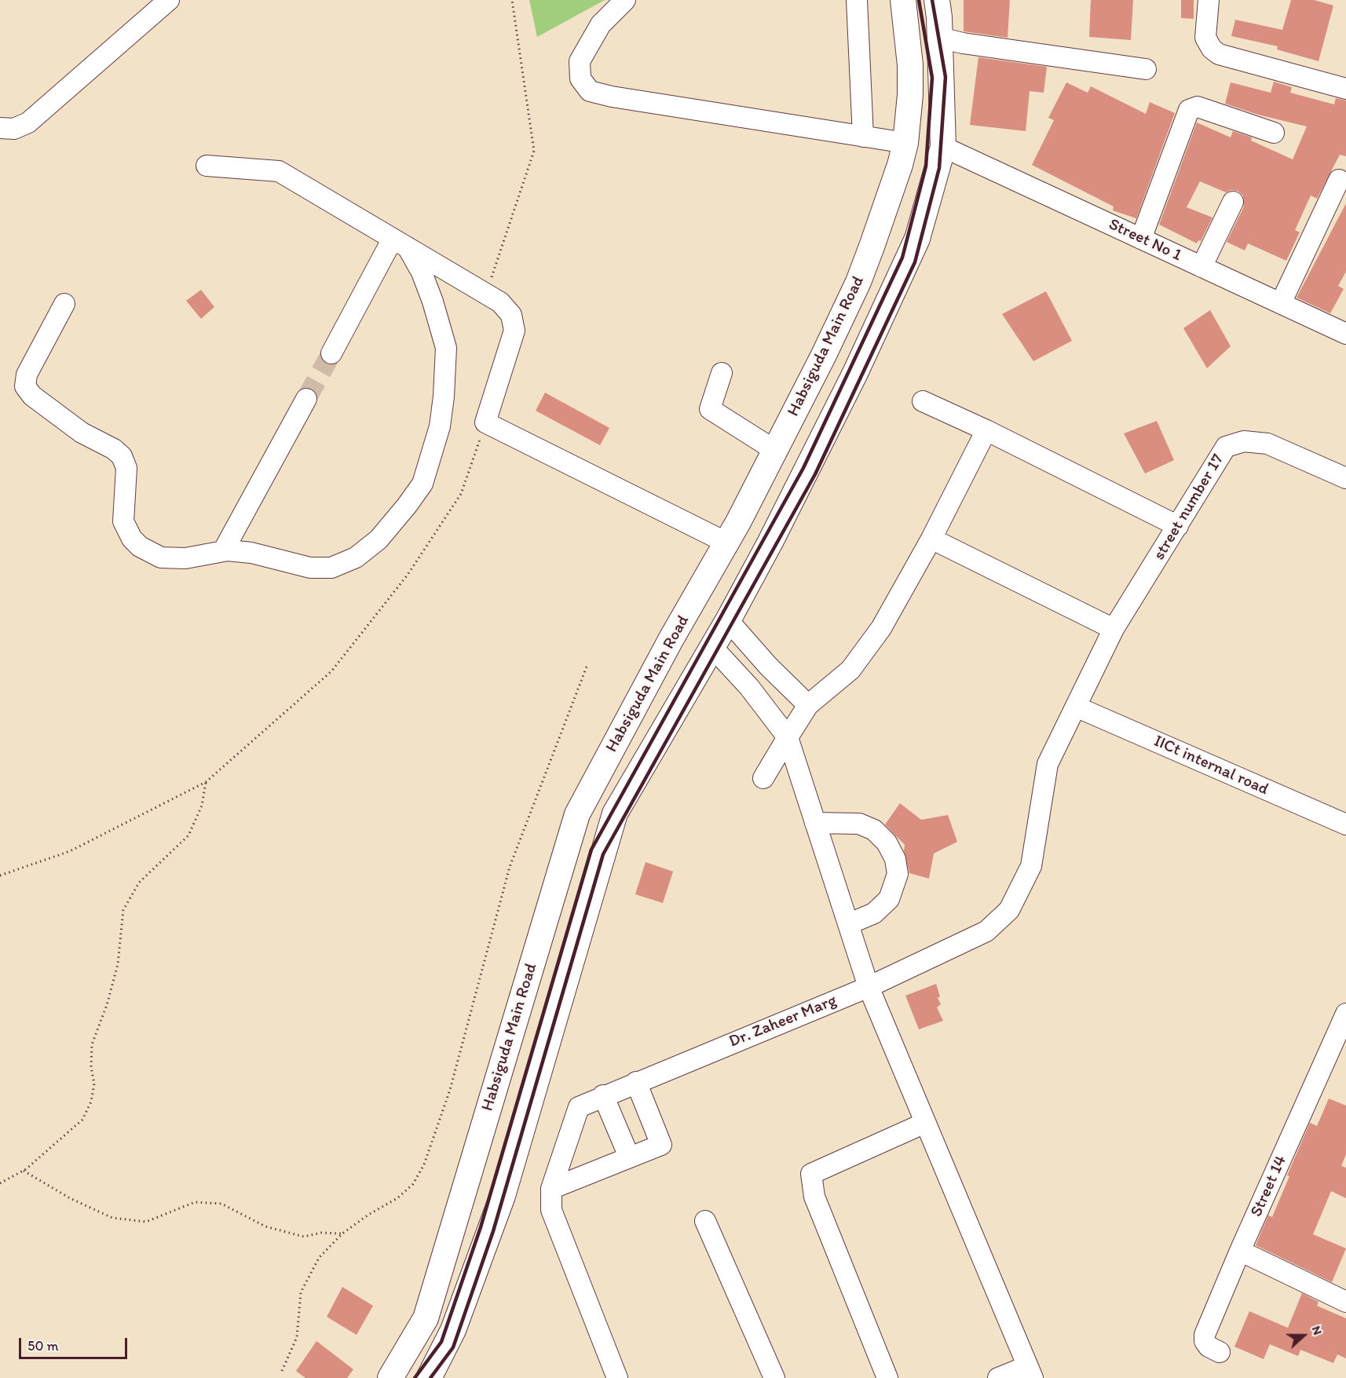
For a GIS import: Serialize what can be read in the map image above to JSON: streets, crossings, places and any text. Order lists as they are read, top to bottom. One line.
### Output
{"streets":{"main road":["Habsiguda Main Road"],"street":["Street No 1","street number 17","IICt internal road","Dr. Zaheer Marg","Street 14"]},"scale_bar":"50 m","north":"right"}
